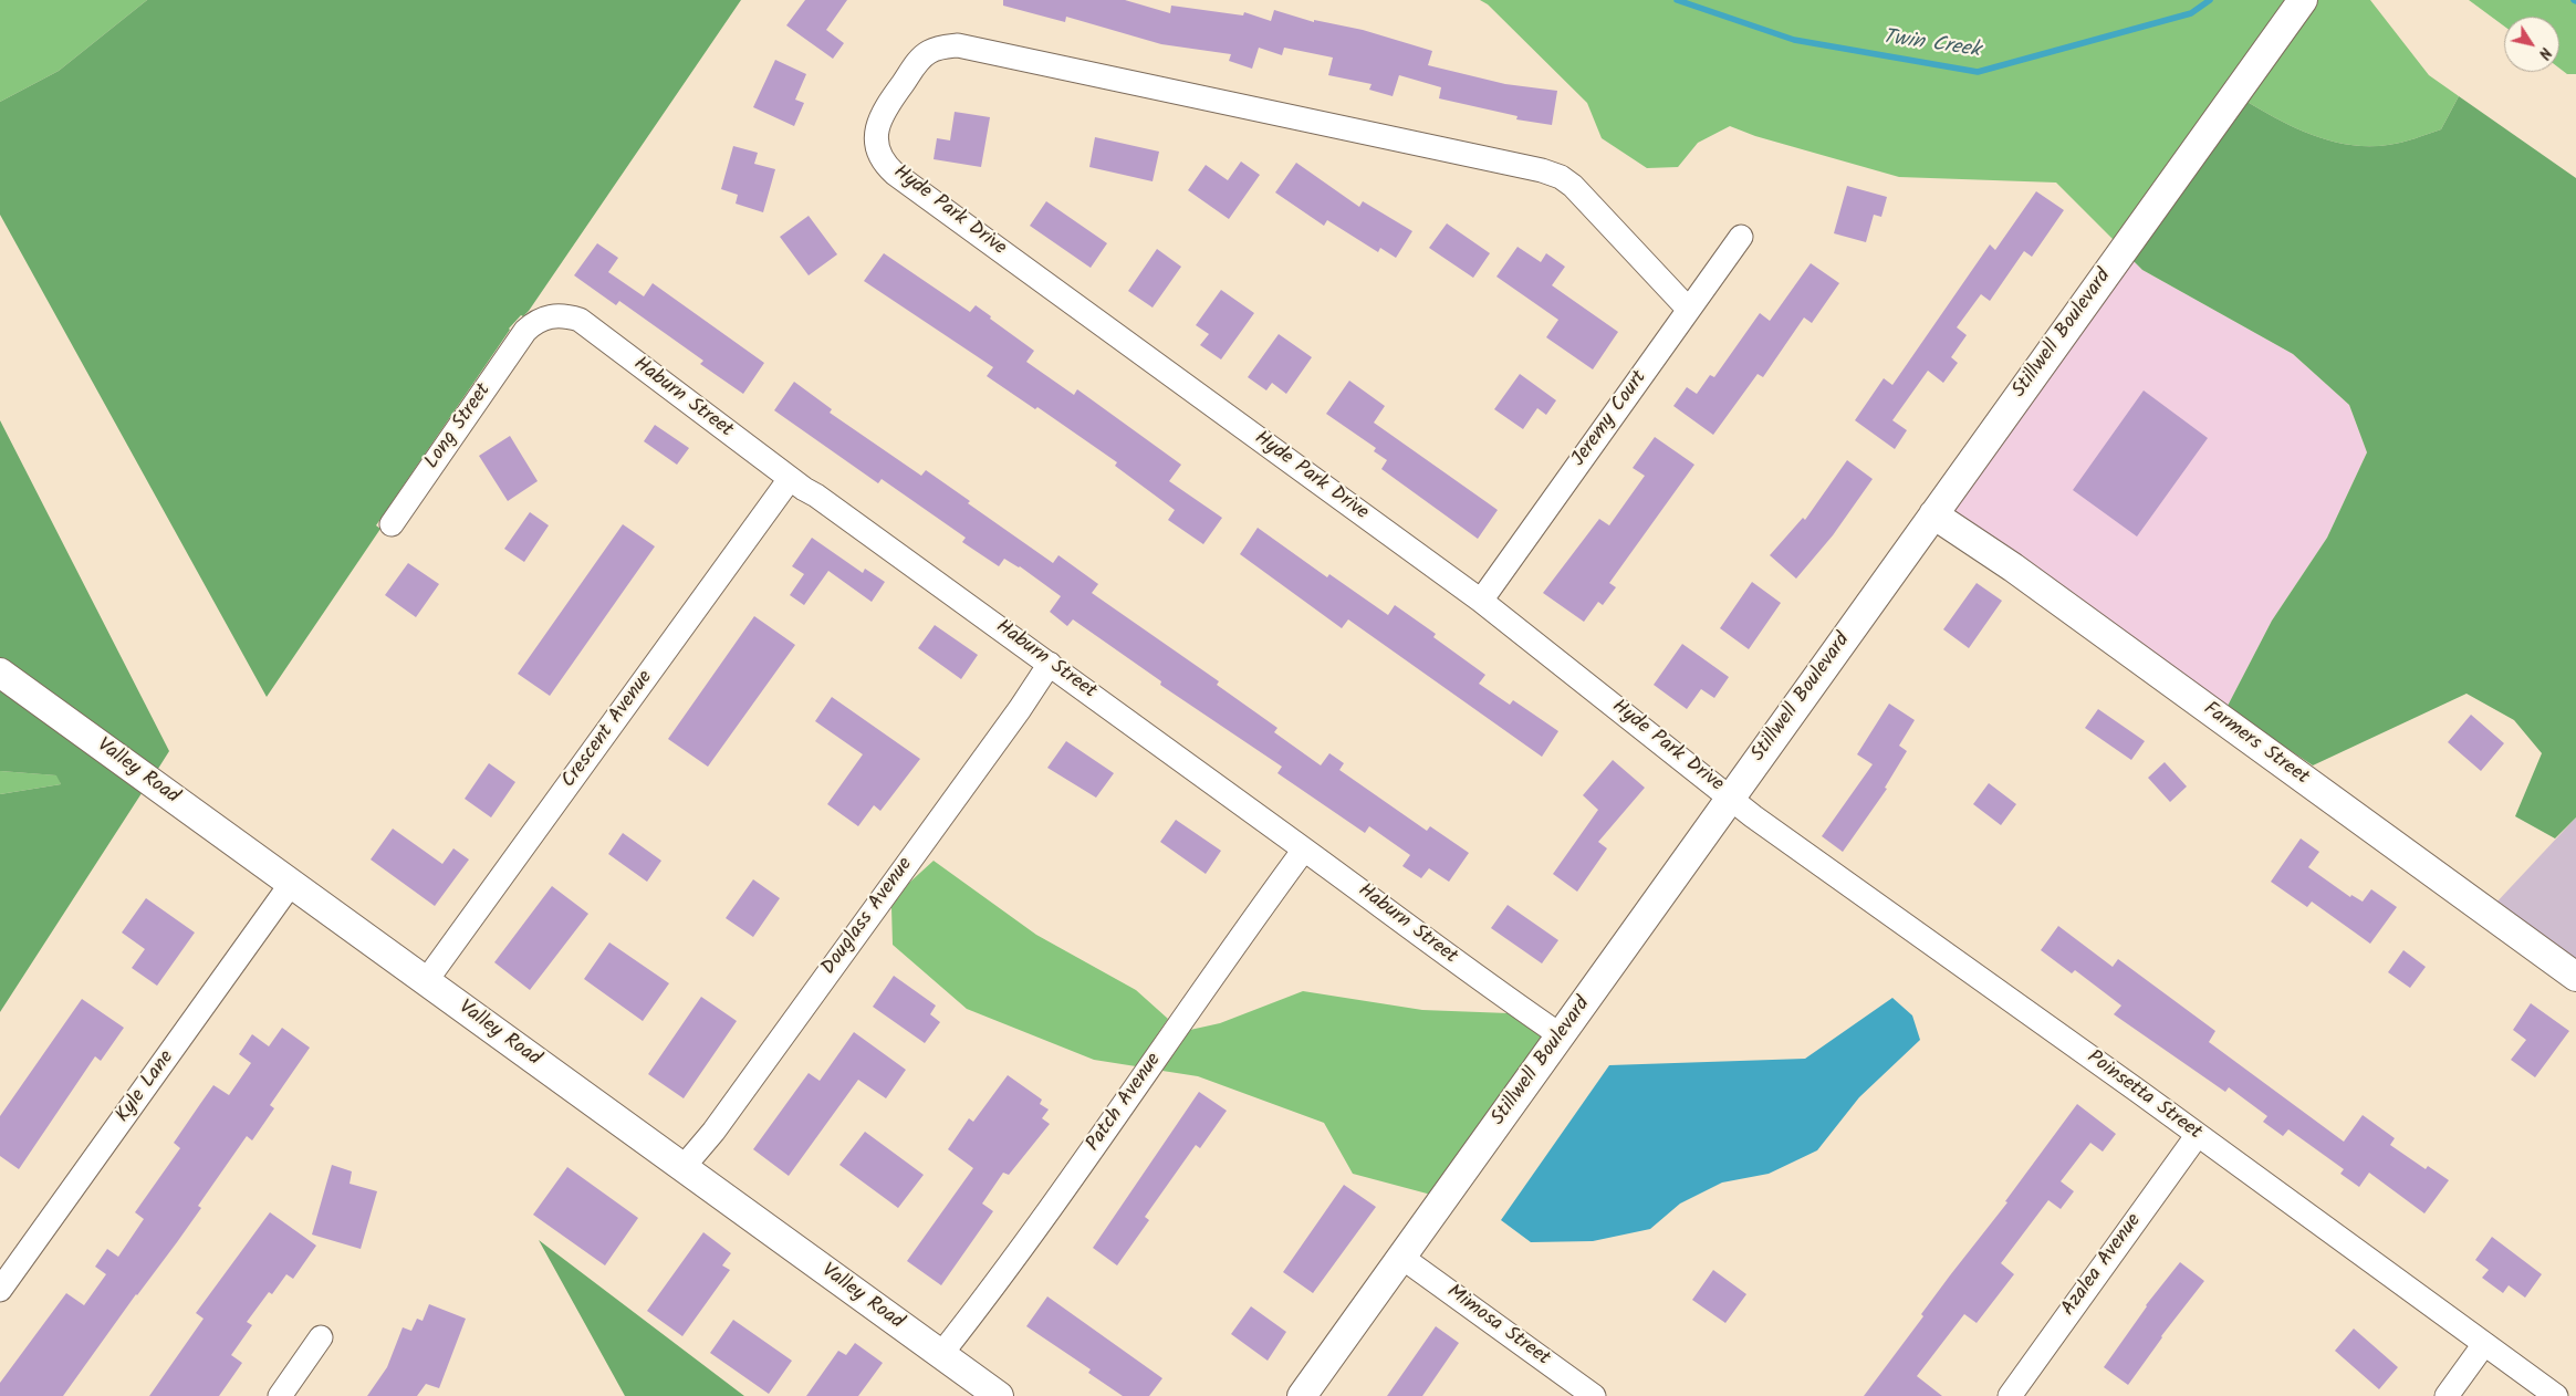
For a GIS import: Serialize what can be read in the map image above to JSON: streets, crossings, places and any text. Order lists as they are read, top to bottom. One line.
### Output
{"streets":{"street":["Hyde Park Drive","Stillwell Boulevard","Haburn Street","Jeremy Court","Long Street","Crescent Avenue","Farmers Street","Valley Road","Douglass Avenue","Kyle Lane","Poinsetta Street","Patch Avenue","Azalea Avenue","Mimosa Street"]},"crossings":[["Hyde Park Drive","Stillwell Boulevard"],["Hyde Park Drive","Jeremy Court"],["Hyde Park Drive","Poinsetta Street"],["Stillwell Boulevard","Haburn Street"],["Stillwell Boulevard","Farmers Street"],["Stillwell Boulevard","Poinsetta Street"],["Stillwell Boulevard","Mimosa Street"],["Haburn Street","Long Street"],["Haburn Street","Crescent Avenue"],["Haburn Street","Douglass Avenue"],["Haburn Street","Patch Avenue"],["Crescent Avenue","Valley Road"],["Valley Road","Douglass Avenue"],["Valley Road","Kyle Lane"],["Valley Road","Patch Avenue"],["Poinsetta Street","Azalea Avenue"]],"water":["Twin Creek"],"north":"bottom right"}
